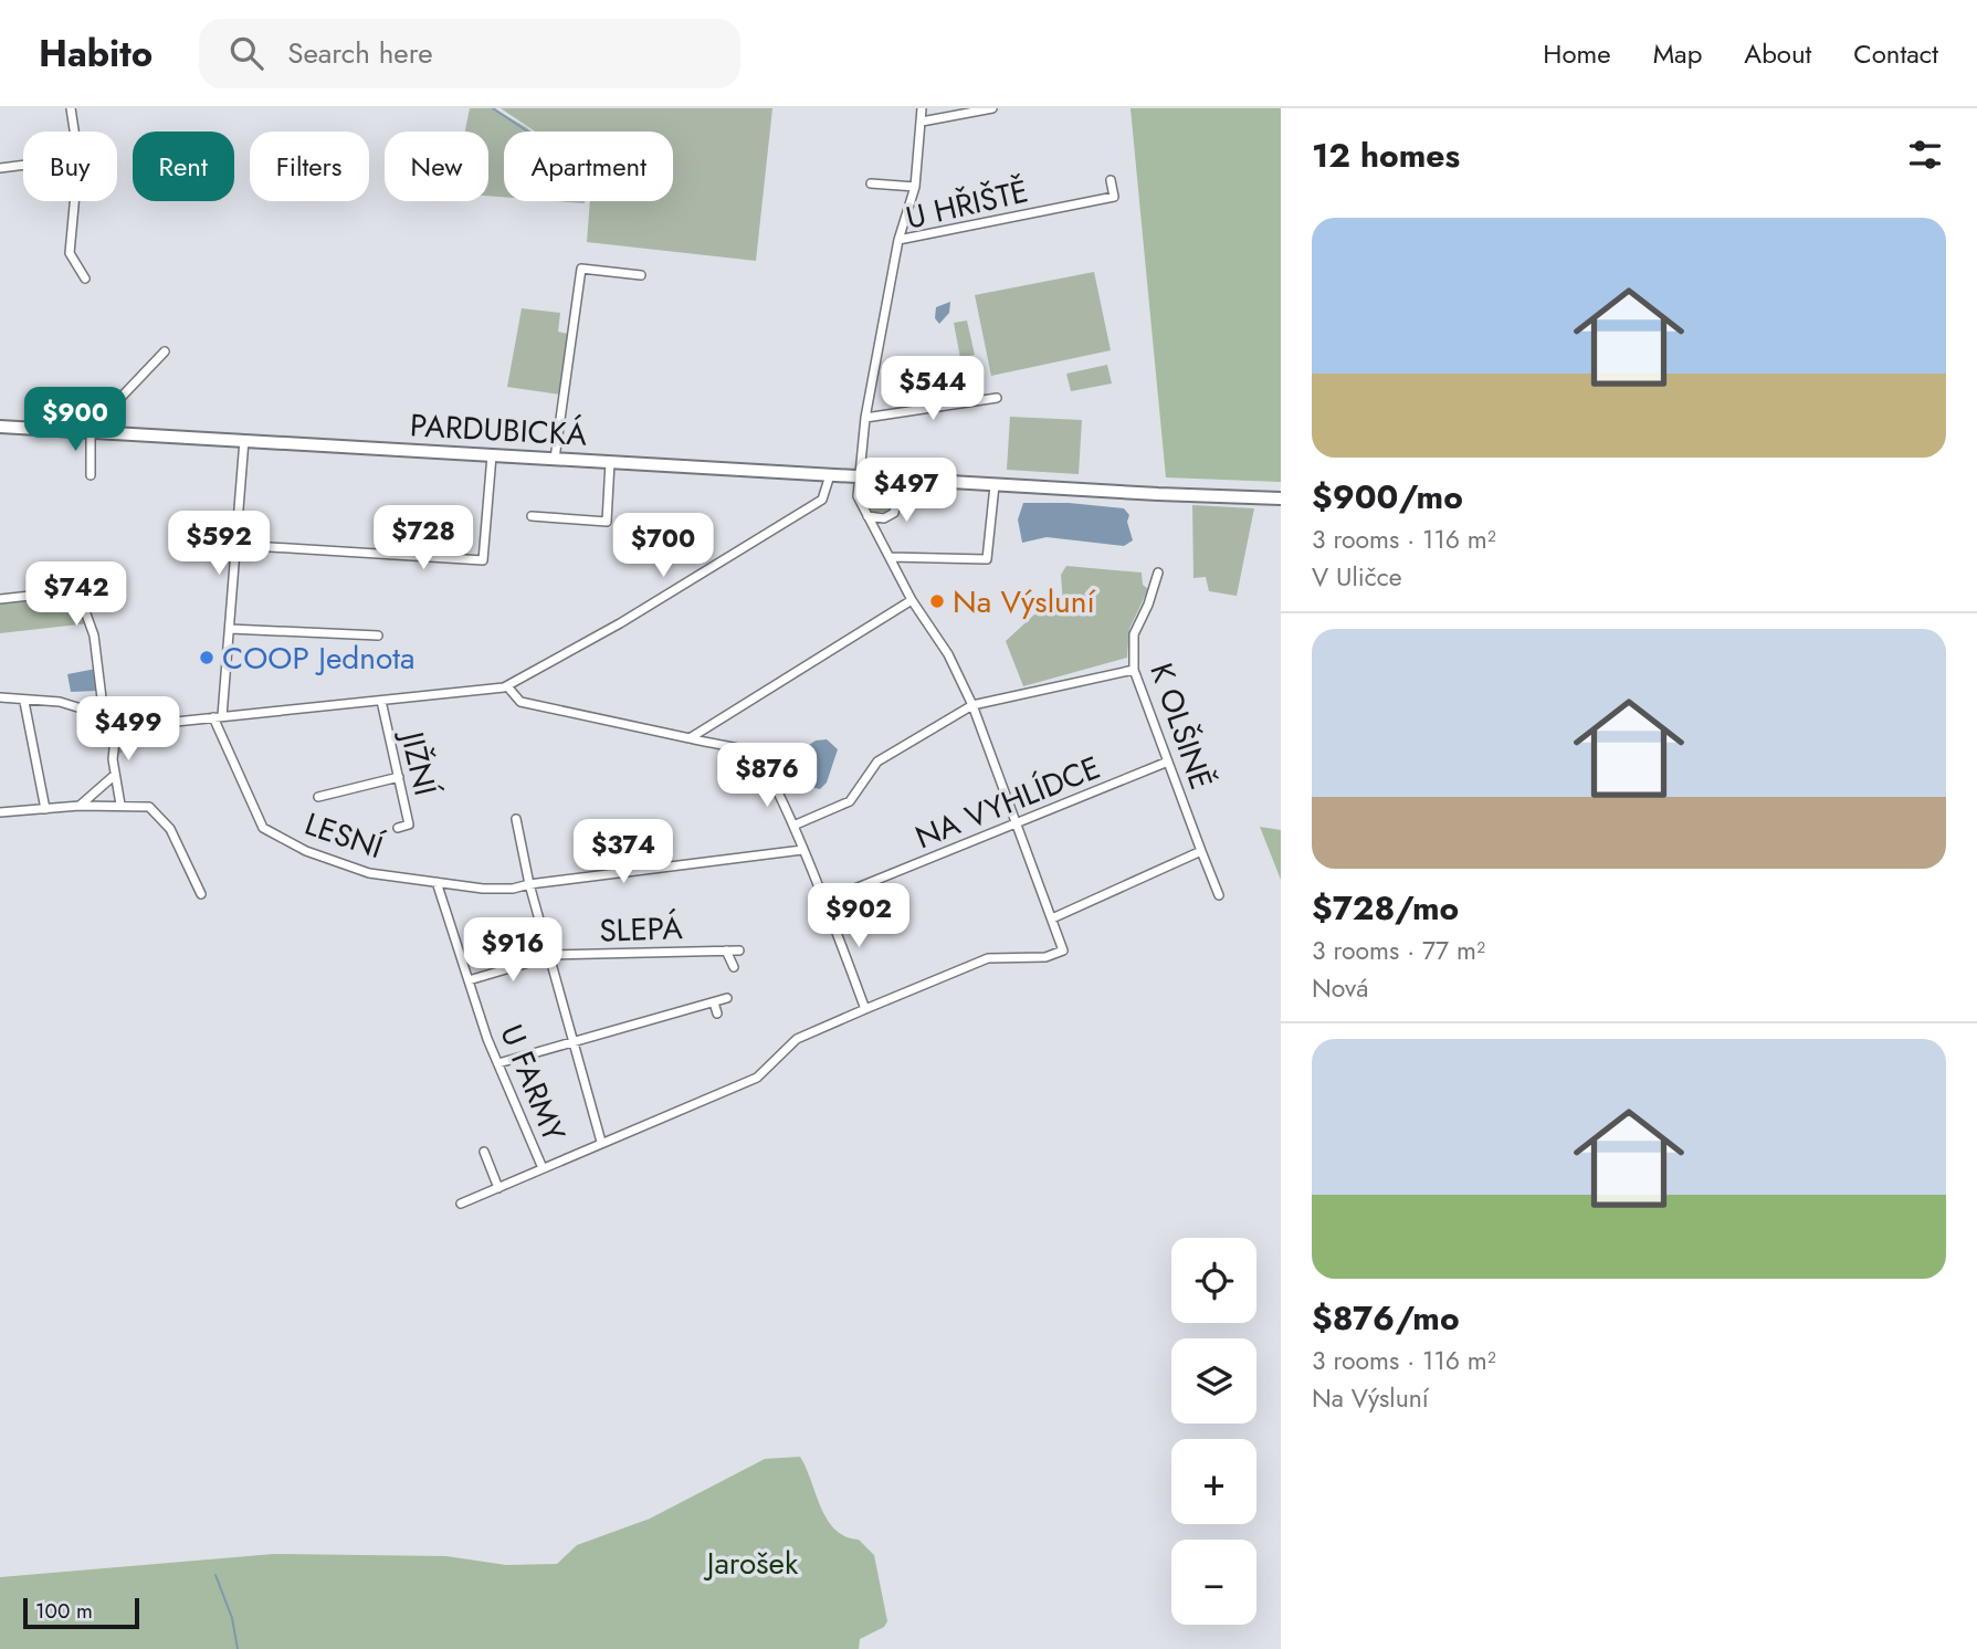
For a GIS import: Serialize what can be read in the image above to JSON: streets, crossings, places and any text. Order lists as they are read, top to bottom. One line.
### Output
{"streets":{"street":["U HŘIŠTĚ","PARDUBICKÁ","K OLŠINĚ","JIŽNÍ","NA VYHLÍDCE","LESNÍ","SLEPÁ","U FARMY"]},"crossings":[["U HŘIŠTĚ","PARDUBICKÁ"],["K OLŠINĚ","NA VYHLÍDCE"],["LESNÍ","U FARMY"],["SLEPÁ","U FARMY"]],"parks":["Jarošek"],"places":["Na Výsluní","COOP Jednota"],"scale_bar":"100 m","page":{"header":"Habito","search":"Search here","nav":["Home","Map","About","Contact"],"heading":"12 homes","chip":["Buy","Rent","Filters","New","Apartment"],"list":[{"name":"$900/mo","note":"3 rooms · 116 m² · V Uličce"},{"name":"$728/mo","note":"3 rooms · 77 m² · Nová"},{"name":"$876/mo","note":"3 rooms · 116 m² · Na Výsluní"}],"price":["$544","$900","$497","$728","$592","$700","$742","$499","$876","$374","$902","$916"],"map_buttons":["+","−"],"scale":"100 m"}}
